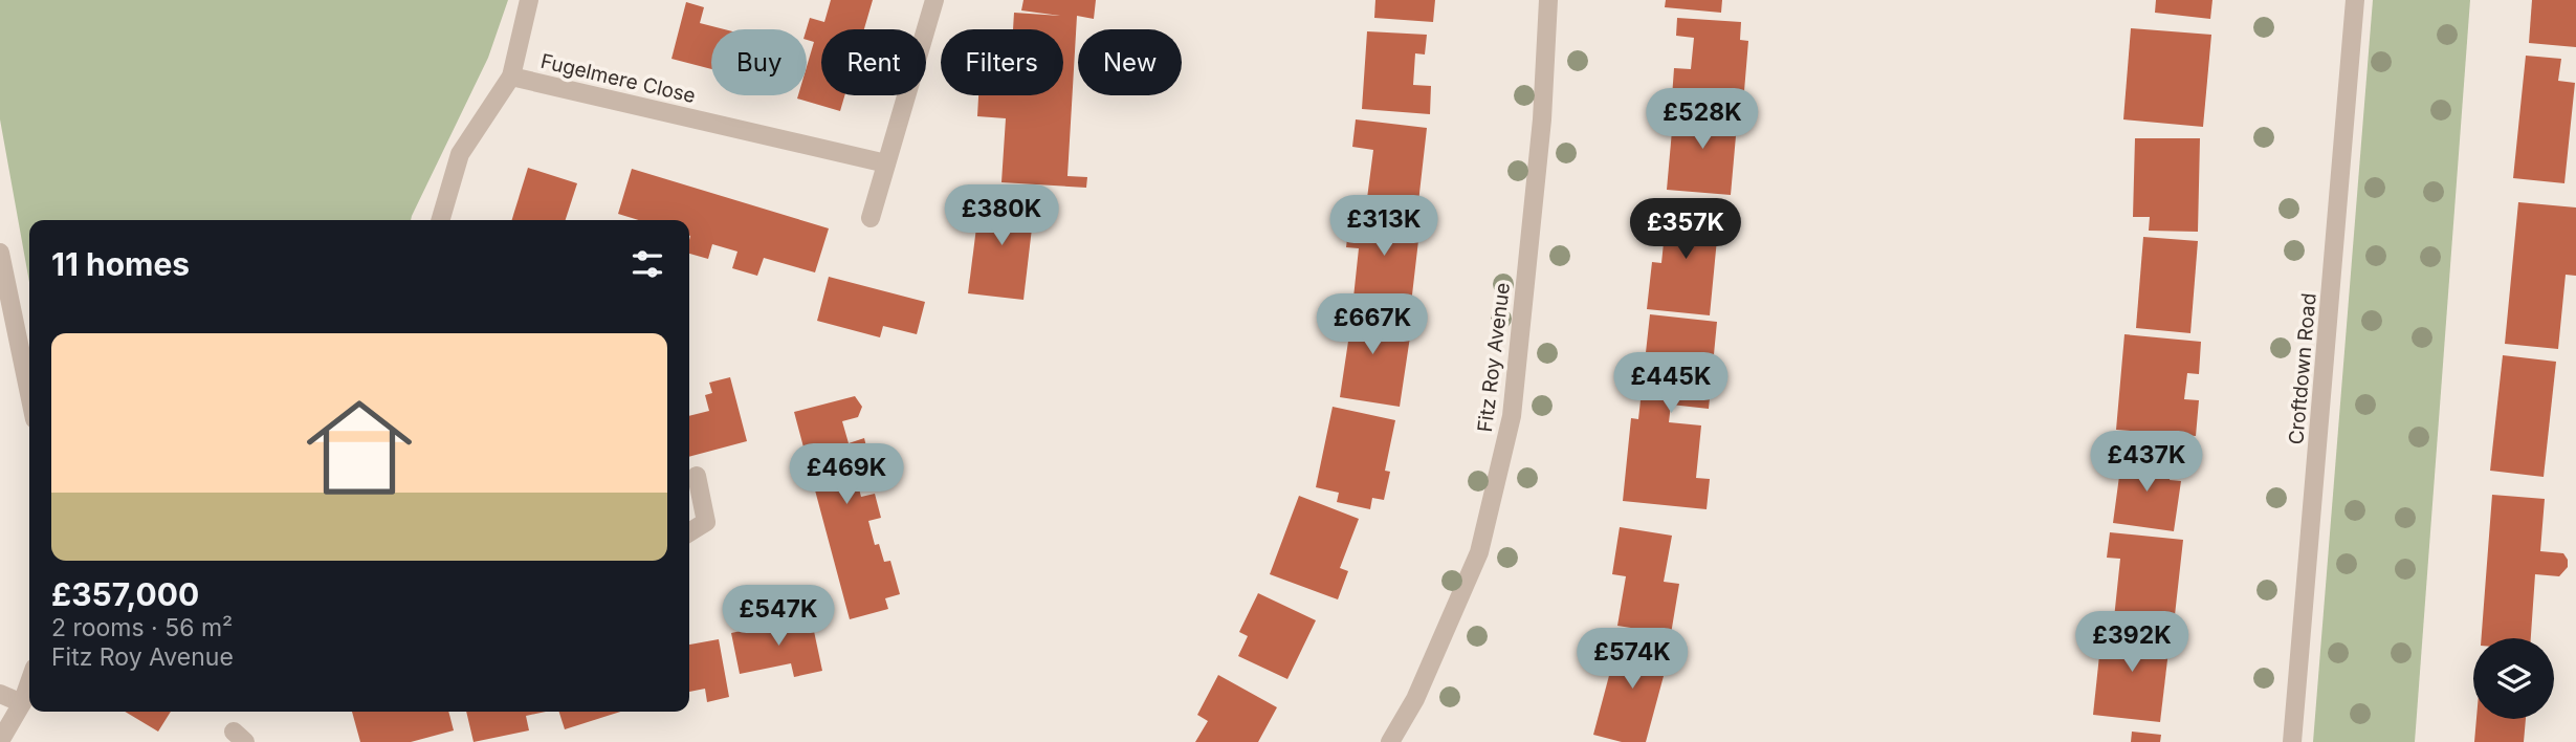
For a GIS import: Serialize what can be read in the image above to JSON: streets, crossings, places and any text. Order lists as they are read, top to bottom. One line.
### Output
{"streets":{"street":["Fugelmere Close","Fitz Roy Avenue","Croftdown Road"]},"page":{"chip":["Buy","Rent","Filters","New"],"price":["£528K","£380K","£313K","£357K","£667K","£445K","£437K","£469K","£547K","£392K","£574K"],"heading":"11 homes","list":[{"name":"£357,000","note":"2 rooms · 56 m² · Fitz Roy Avenue"}]}}
